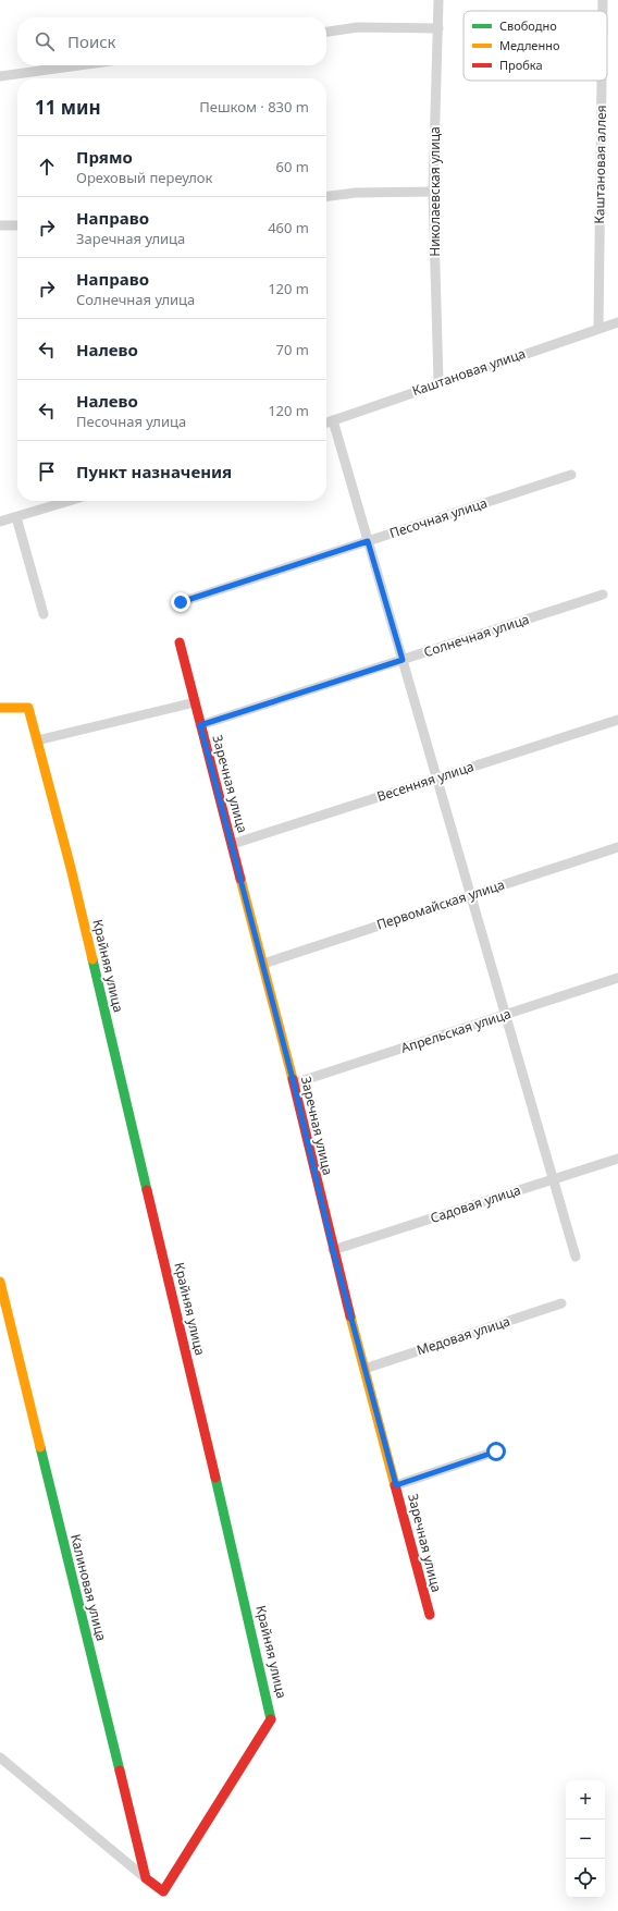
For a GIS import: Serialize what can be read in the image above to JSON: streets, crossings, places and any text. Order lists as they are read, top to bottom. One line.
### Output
{"streets":{"street":["Каштановая аллея","Николаевская улица","Каштановая улица","Песочная улица","Солнечная улица","Весенняя улица","Заречная улица","Первомайская улица","Крайняя улица","Апрельская улица","Садовая улица","Медовая улица","Калиновая улица"]},"crossings":[["Каштановая аллея","Каштановая улица"],["Николаевская улица","Каштановая улица"],["Солнечная улица","Заречная улица"],["Весенняя улица","Заречная улица"],["Заречная улица","Первомайская улица"],["Заречная улица","Апрельская улица"],["Заречная улица","Садовая улица"],["Заречная улица","Медовая улица"],["Крайняя улица","Калиновая улица"]],"legend":["Свободно","Медленно","Пробка"],"page":{"search":"Поиск","heading":["11 мин","Пешком · 830 m"],"list":[["Прямо","Ореховый переулок","60 m"],["Направо","Заречная улица","460 m"],["Направо","Солнечная улица","120 m"],["Налево","70 m"],["Налево","Песочная улица","120 m"],"Пункт назначения"],"map_buttons":["+","−"]}}
